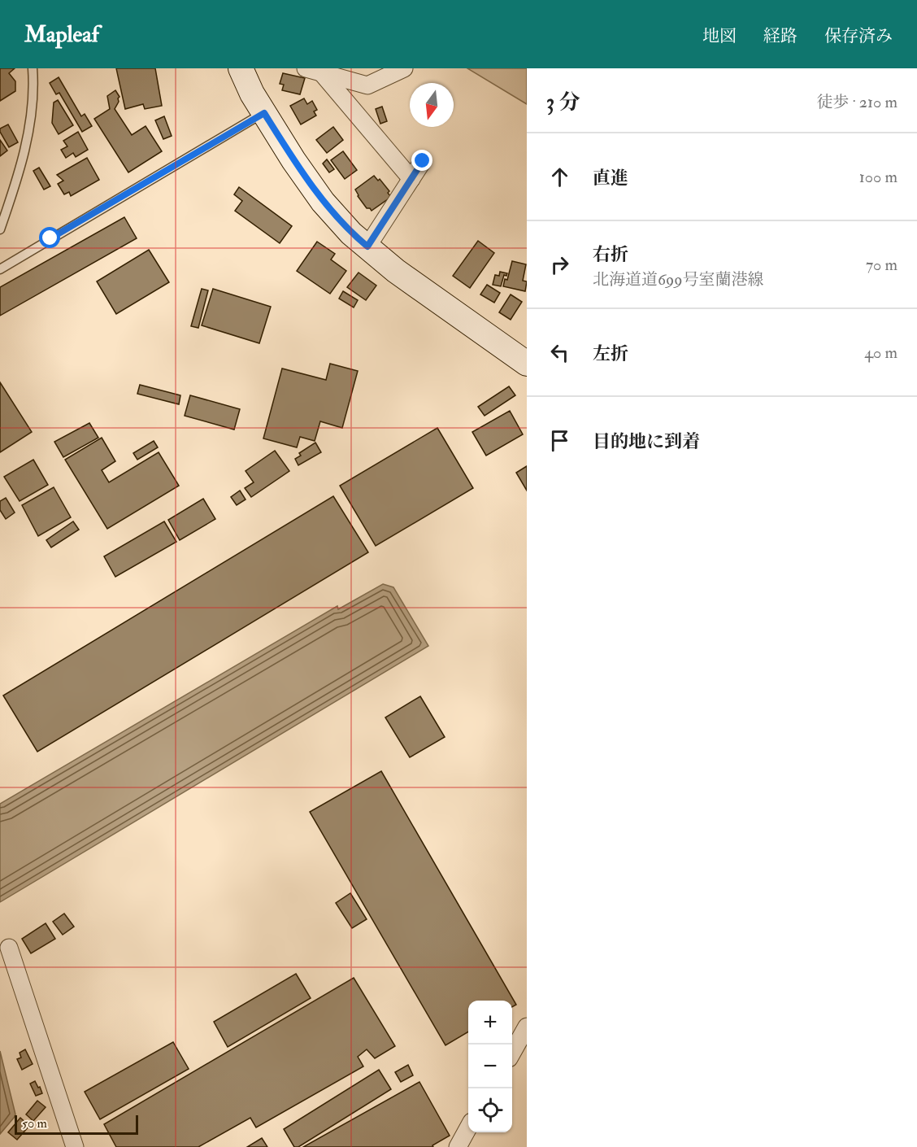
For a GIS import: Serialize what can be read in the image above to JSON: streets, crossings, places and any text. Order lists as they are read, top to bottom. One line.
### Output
{"scale_bar":"50 m","north":"bottom","page":{"header":"Mapleaf","nav":["地図","経路","保存済み"],"heading":["3 分","徒歩 · 210 m"],"list":[["直進","100 m"],["右折","北海道道699号室蘭港線","70 m"],["左折","40 m"],"目的地に到着"],"map_buttons":["+","−"],"scale":"50 m"}}
